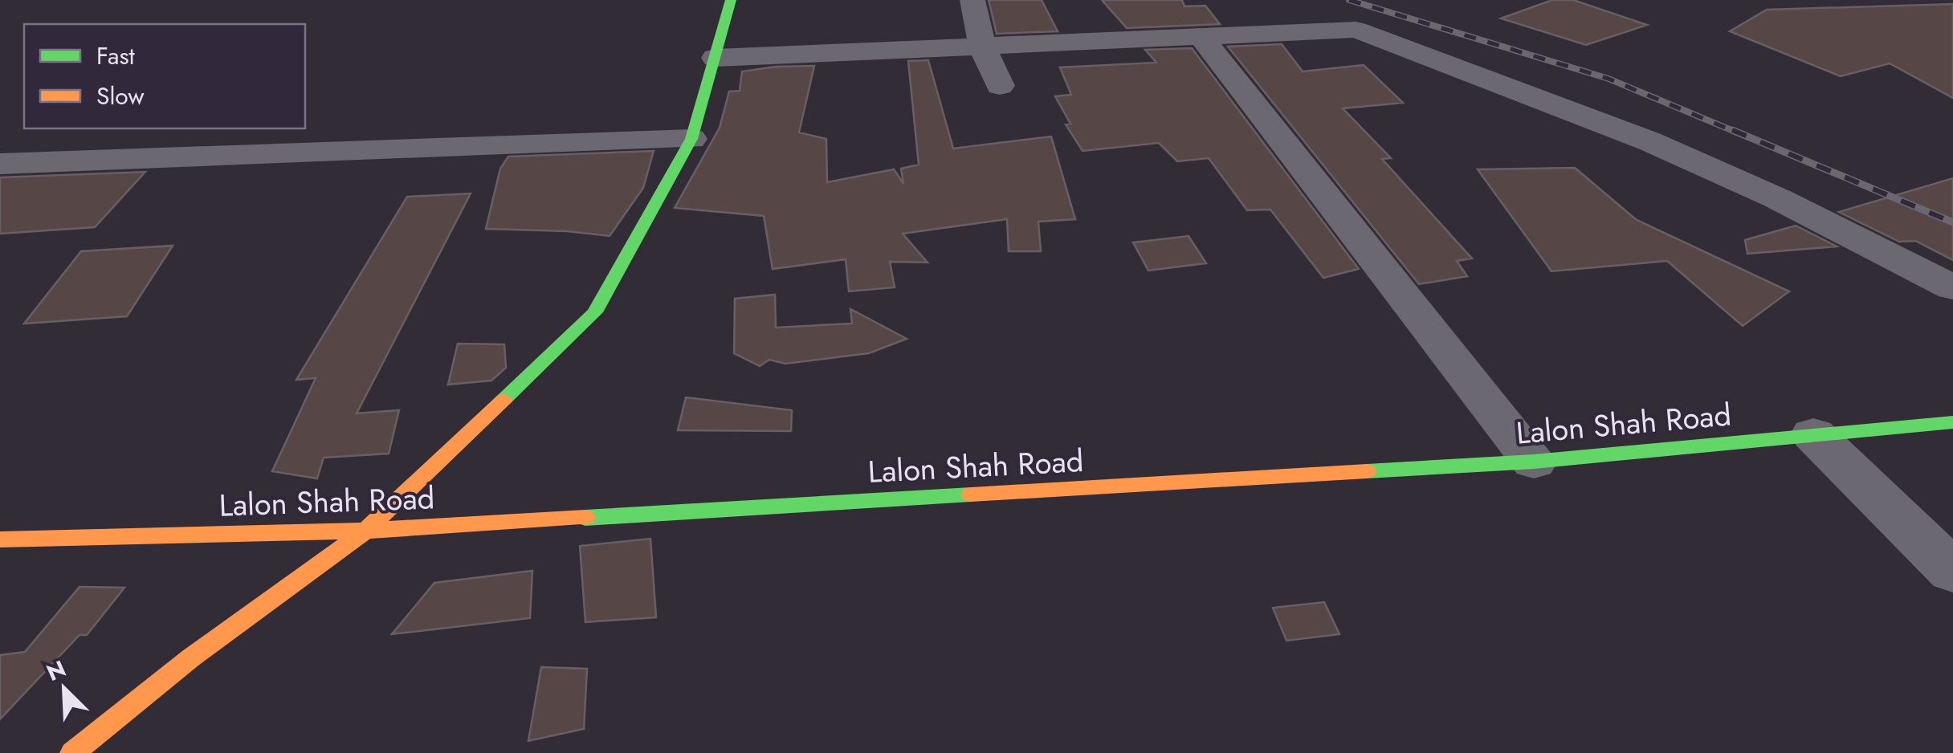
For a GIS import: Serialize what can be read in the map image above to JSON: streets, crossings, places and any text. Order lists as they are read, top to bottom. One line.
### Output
{"streets":{"street":["Lalon Shah Road"]},"legend":["Fast","Slow"],"north":"top left"}
